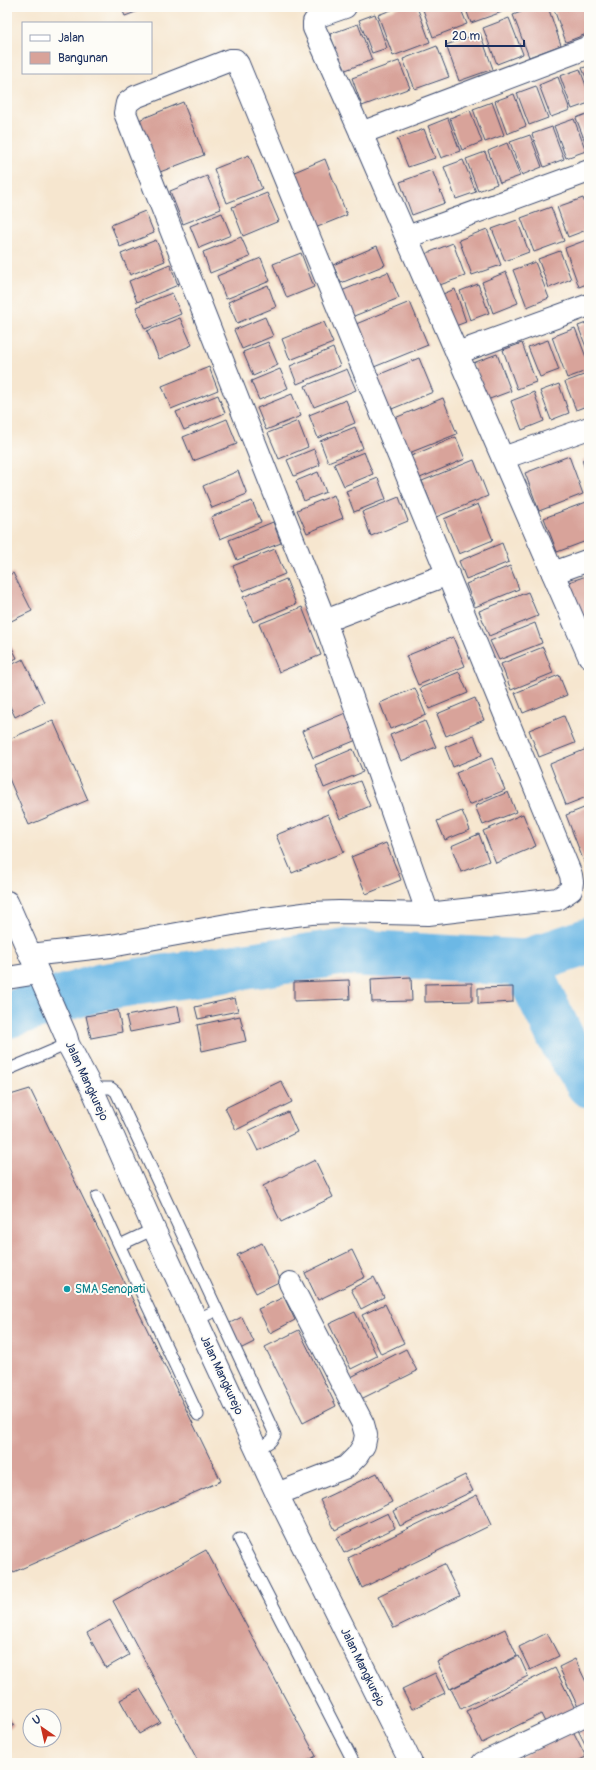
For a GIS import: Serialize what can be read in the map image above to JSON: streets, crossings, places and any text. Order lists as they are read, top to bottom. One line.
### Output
{"streets":{"street":["Jalan Mangkurejo"]},"places":["SMA Senopati"],"legend":["Jalan","Bangunan"],"scale_bar":"20 m","north":"top left"}
